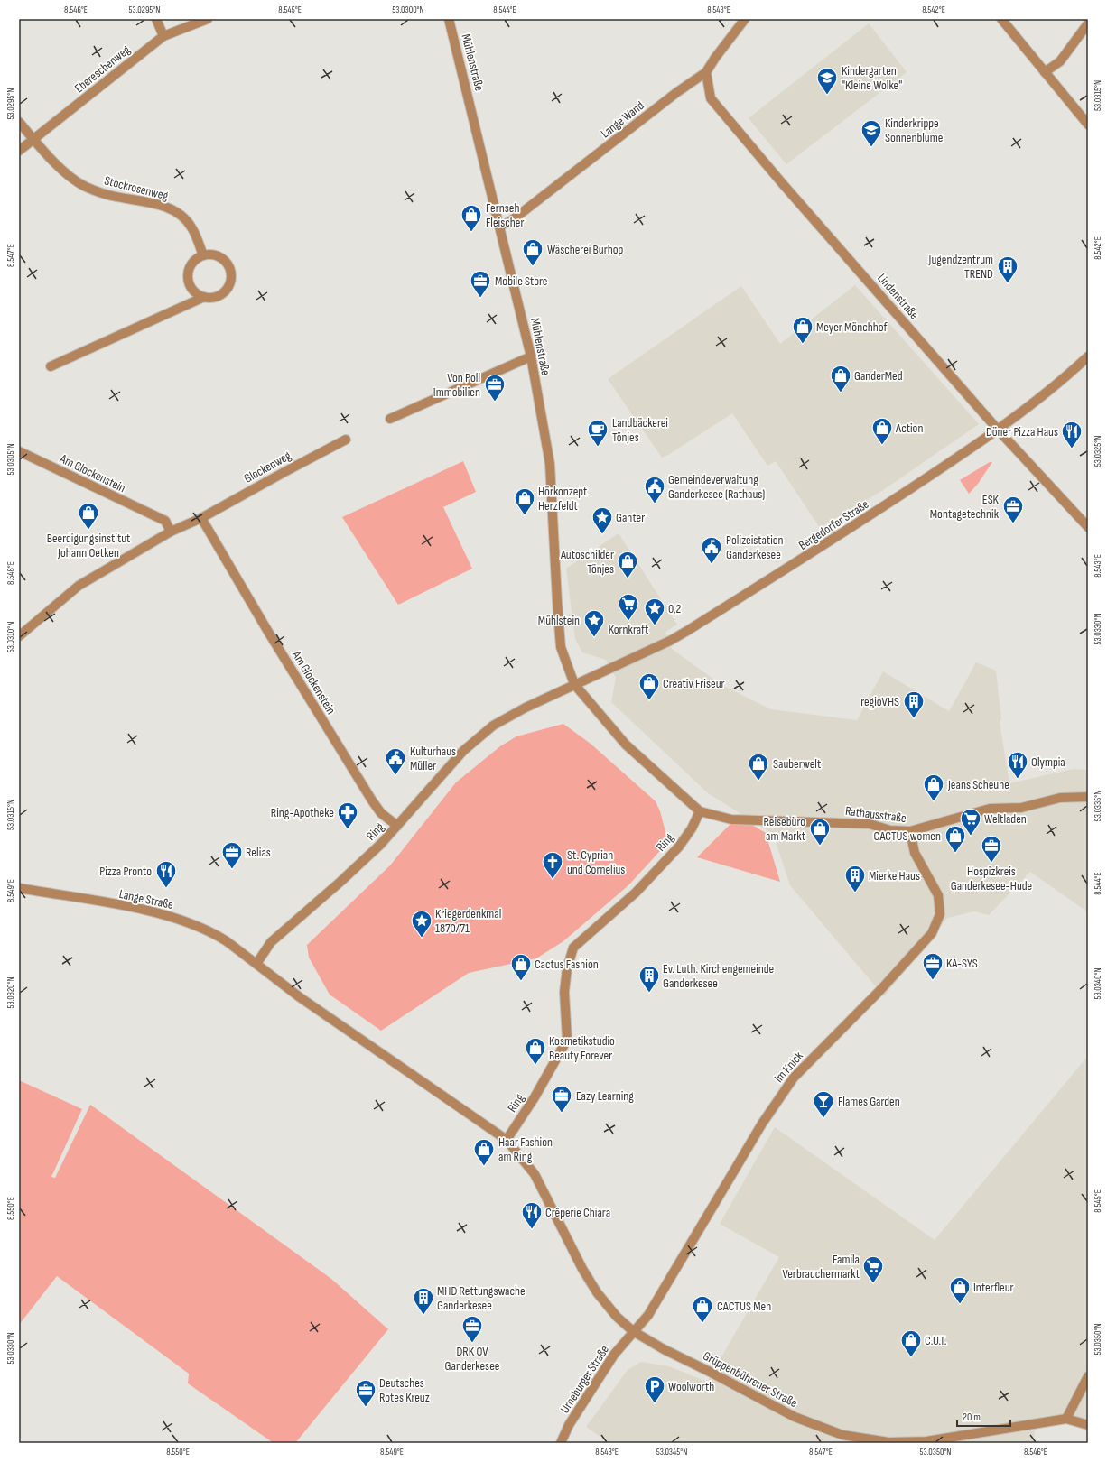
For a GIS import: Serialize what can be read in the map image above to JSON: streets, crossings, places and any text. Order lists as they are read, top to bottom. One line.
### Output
{"streets":{"street":["Mühlenstraße","Ebereschenweg","Lange Wand","Stockrosenweg","Lindenstraße","Glockenweg","Am Glockenstein","Bergedorfer Straße","Rathausstraße","Ring","Lange Straße","Im Knick","Urneburger Straße","Grüppenbührener Straße"]},"crossings":[["Mühlenstraße","Lange Wand"],["Mühlenstraße","Bergedorfer Straße"],["Mühlenstraße","Ring"],["Ebereschenweg","Stockrosenweg"],["Lange Wand","Lindenstraße"],["Lindenstraße","Bergedorfer Straße"],["Glockenweg","Am Glockenstein"],["Am Glockenstein","Ring"],["Bergedorfer Straße","Ring"],["Rathausstraße","Ring"],["Rathausstraße","Im Knick"],["Ring","Lange Straße"],["Ring","Grüppenbührener Straße"],["Im Knick","Urneburger Straße"],["Im Knick","Grüppenbührener Straße"],["Urneburger Straße","Grüppenbührener Straße"]],"places":{"school or university":["Kindergarten \"Kleine Wolke\"","Kinderkrippe Sonnenblume"],"shop":["Fernseh Fleischer","Wäscherei Burhop","Meyer Mönchhof","GanderMed","Action","Hörkonzept Herzfeldt","Beerdigungsinstitut Johann Oetken","Autoschilder Tönjes","Creativ Friseur","Sauberwelt","Jeans Scheune","Reisebüro am Markt","CACTUS women","Cactus Fashion","Kosmetikstudio Beauty Forever","Haar Fashion am Ring","Interfleur","CACTUS Men","C.U.T."],"building":["Jugendzentrum TREND","regioVHS","Mierke Haus","Ev. Luth. Kirchengemeinde Ganderkesee","MHD Rettungswache Ganderkesee"],"office":["Mobile Store","Von Poll Immobilien","ESK Montagetechnik","Hospizkreis Ganderkesee-Hude","Relias","KA-SYS","Eazy Learning","DRK OV Ganderkesee","Deutsches Rotes Kreuz"],"cafe":["Landbäckerei Tönjes"],"restaurant":["Döner Pizza Haus","Olympia","Pizza Pronto","Crêperie Chiara"],"public building":["Gemeindeverwaltung Ganderkesee (Rathaus)","Polizeistation Ganderkesee","Kulturhaus Müller"],"place":["Ganter","0,2","Mühlstein","Kriegerdenkmal 1870/71"],"supermarket":["Kornkraft","Weltladen","Famila Verbrauchermarkt"],"pharmacy":["Ring-Apotheke"],"church":["St. Cyprian und Cornelius"],"bar":["Flames Garden"],"parking":["Woolworth"]},"scale_bar":"20 m","coordinates":["8.546°E","53.0295°N","8.545°E","53.0300°N","8.544°E","8.543°E","8.542°E","53.0315°N","8.547°E","53.0325°N","53.0305°N","8.548°E","53.0330°N","53.0310°N","53.0335°N","8.549°E","53.0340°N","53.0320°N","8.550°E","53.0350°N","53.0345°N"]}
